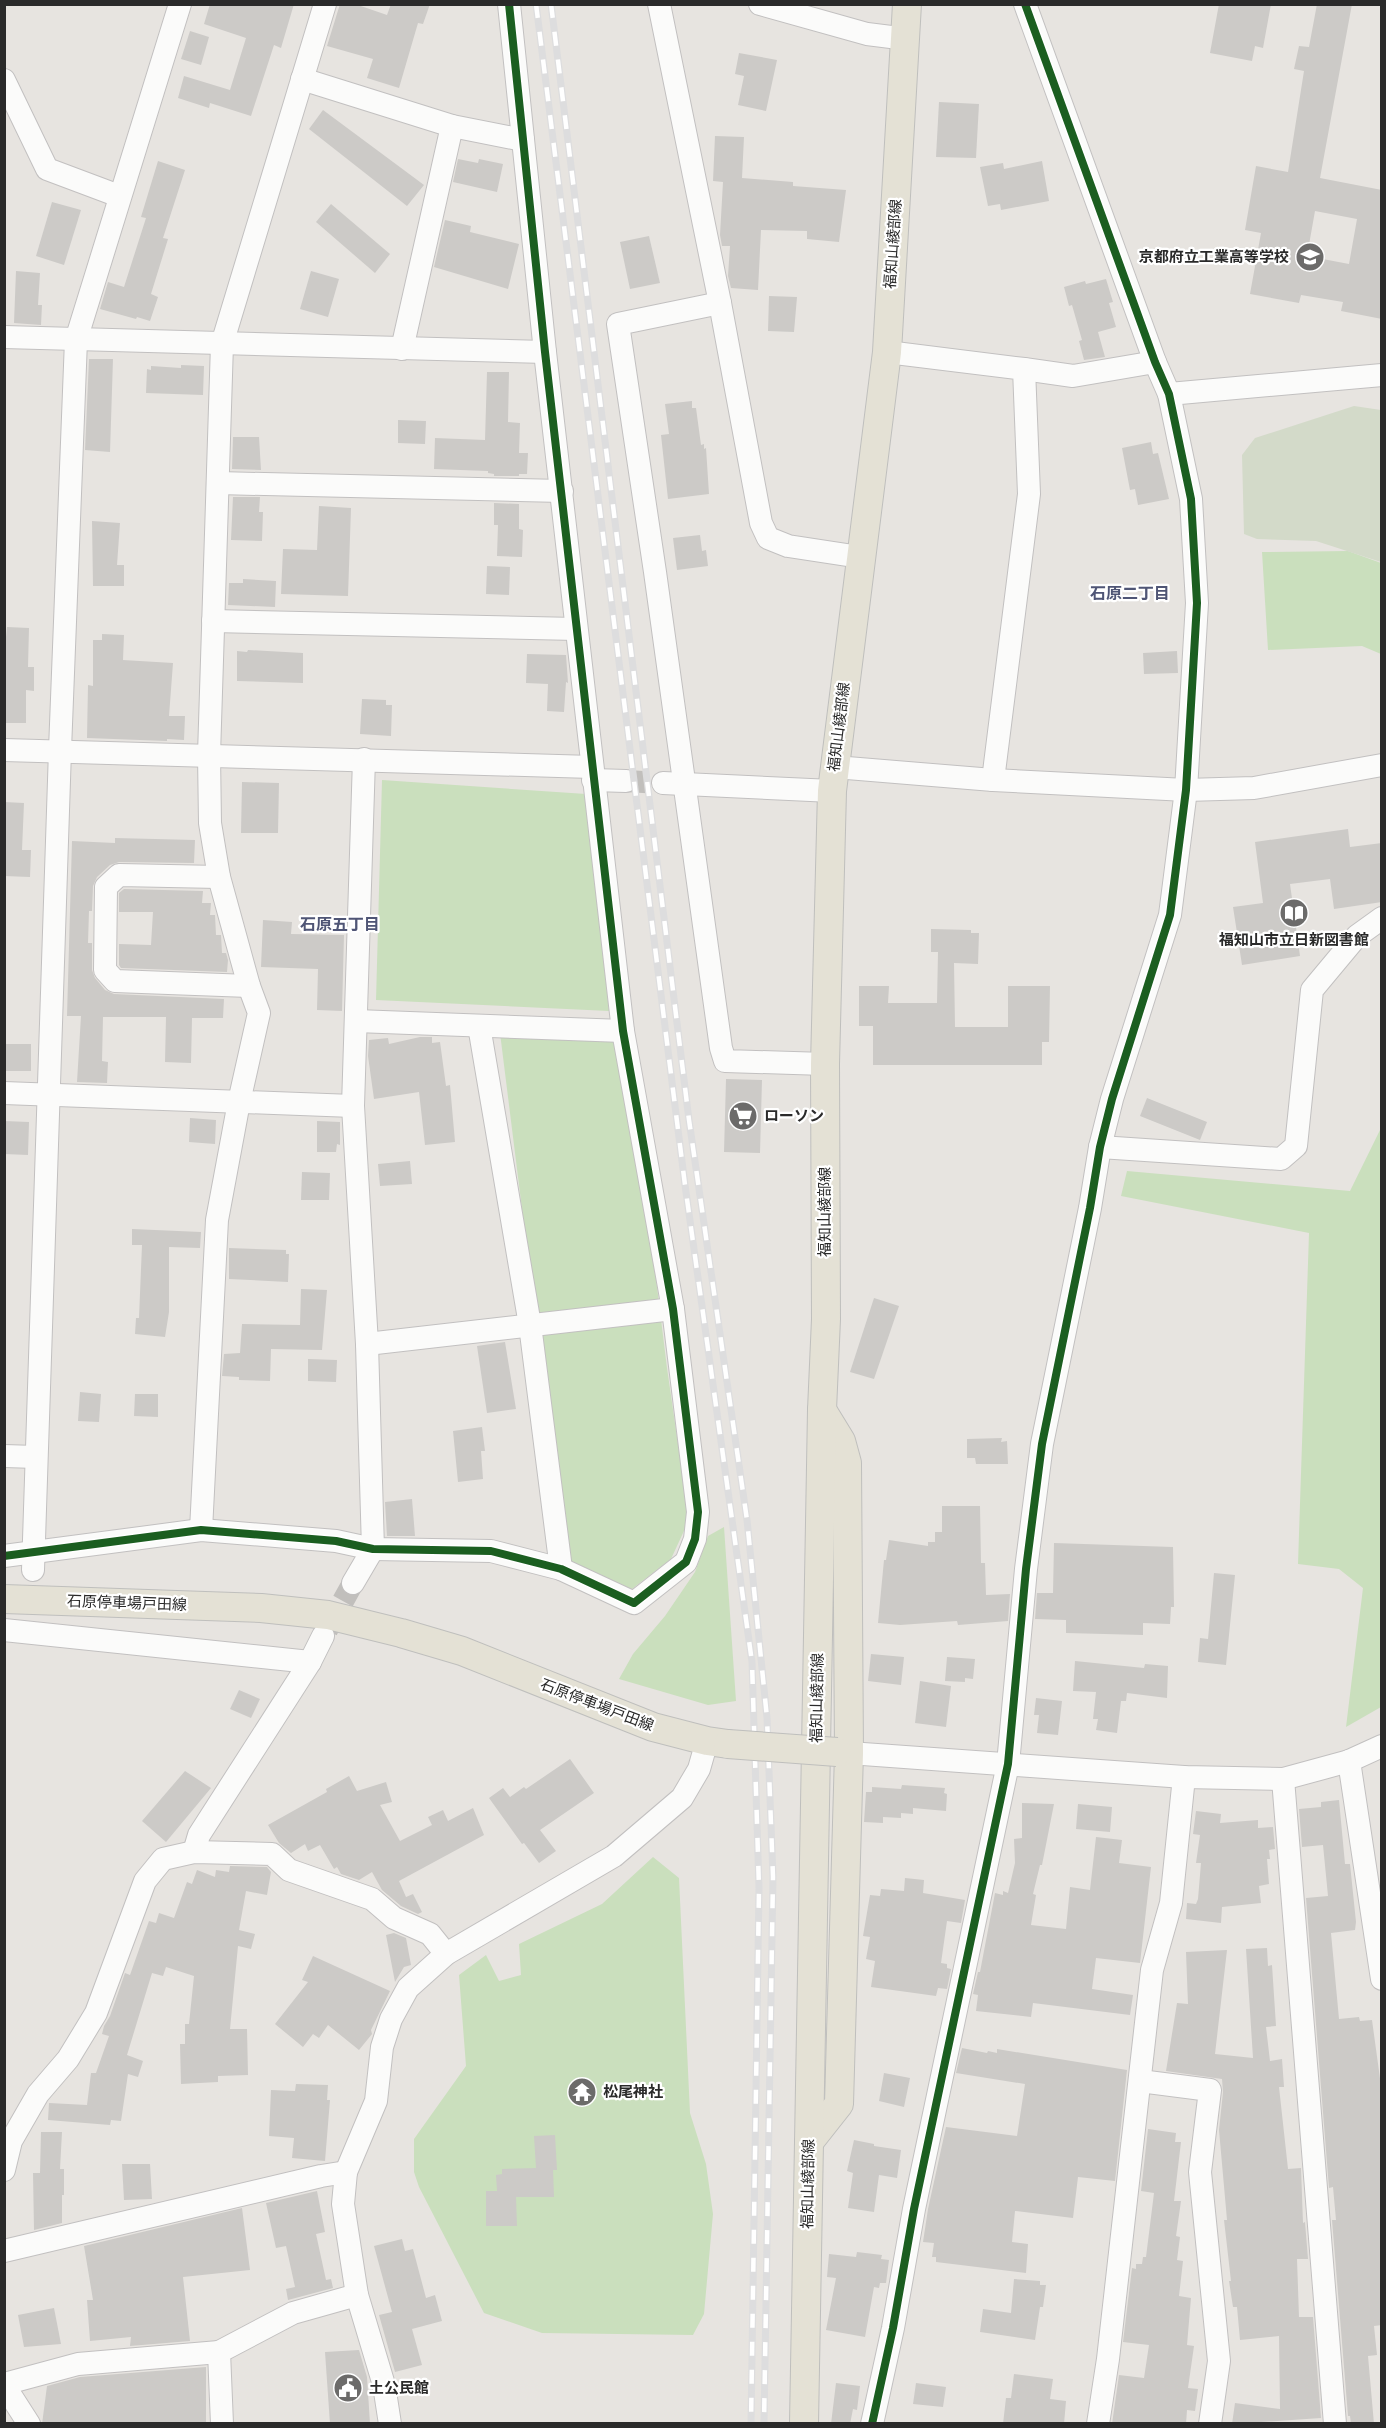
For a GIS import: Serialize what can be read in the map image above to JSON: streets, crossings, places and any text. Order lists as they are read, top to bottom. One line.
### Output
{"streets":{"main road":["福知山綾部線","石原停車場戸田線"]},"districts":["石原二丁目","石原五丁目"],"places":{"school or university":["京都府立工業高等学校"],"library":["福知山市立日新図書館"],"supermarket":["ローソン"],"temple":["松尾神社"],"public building":["土公民館"]}}
